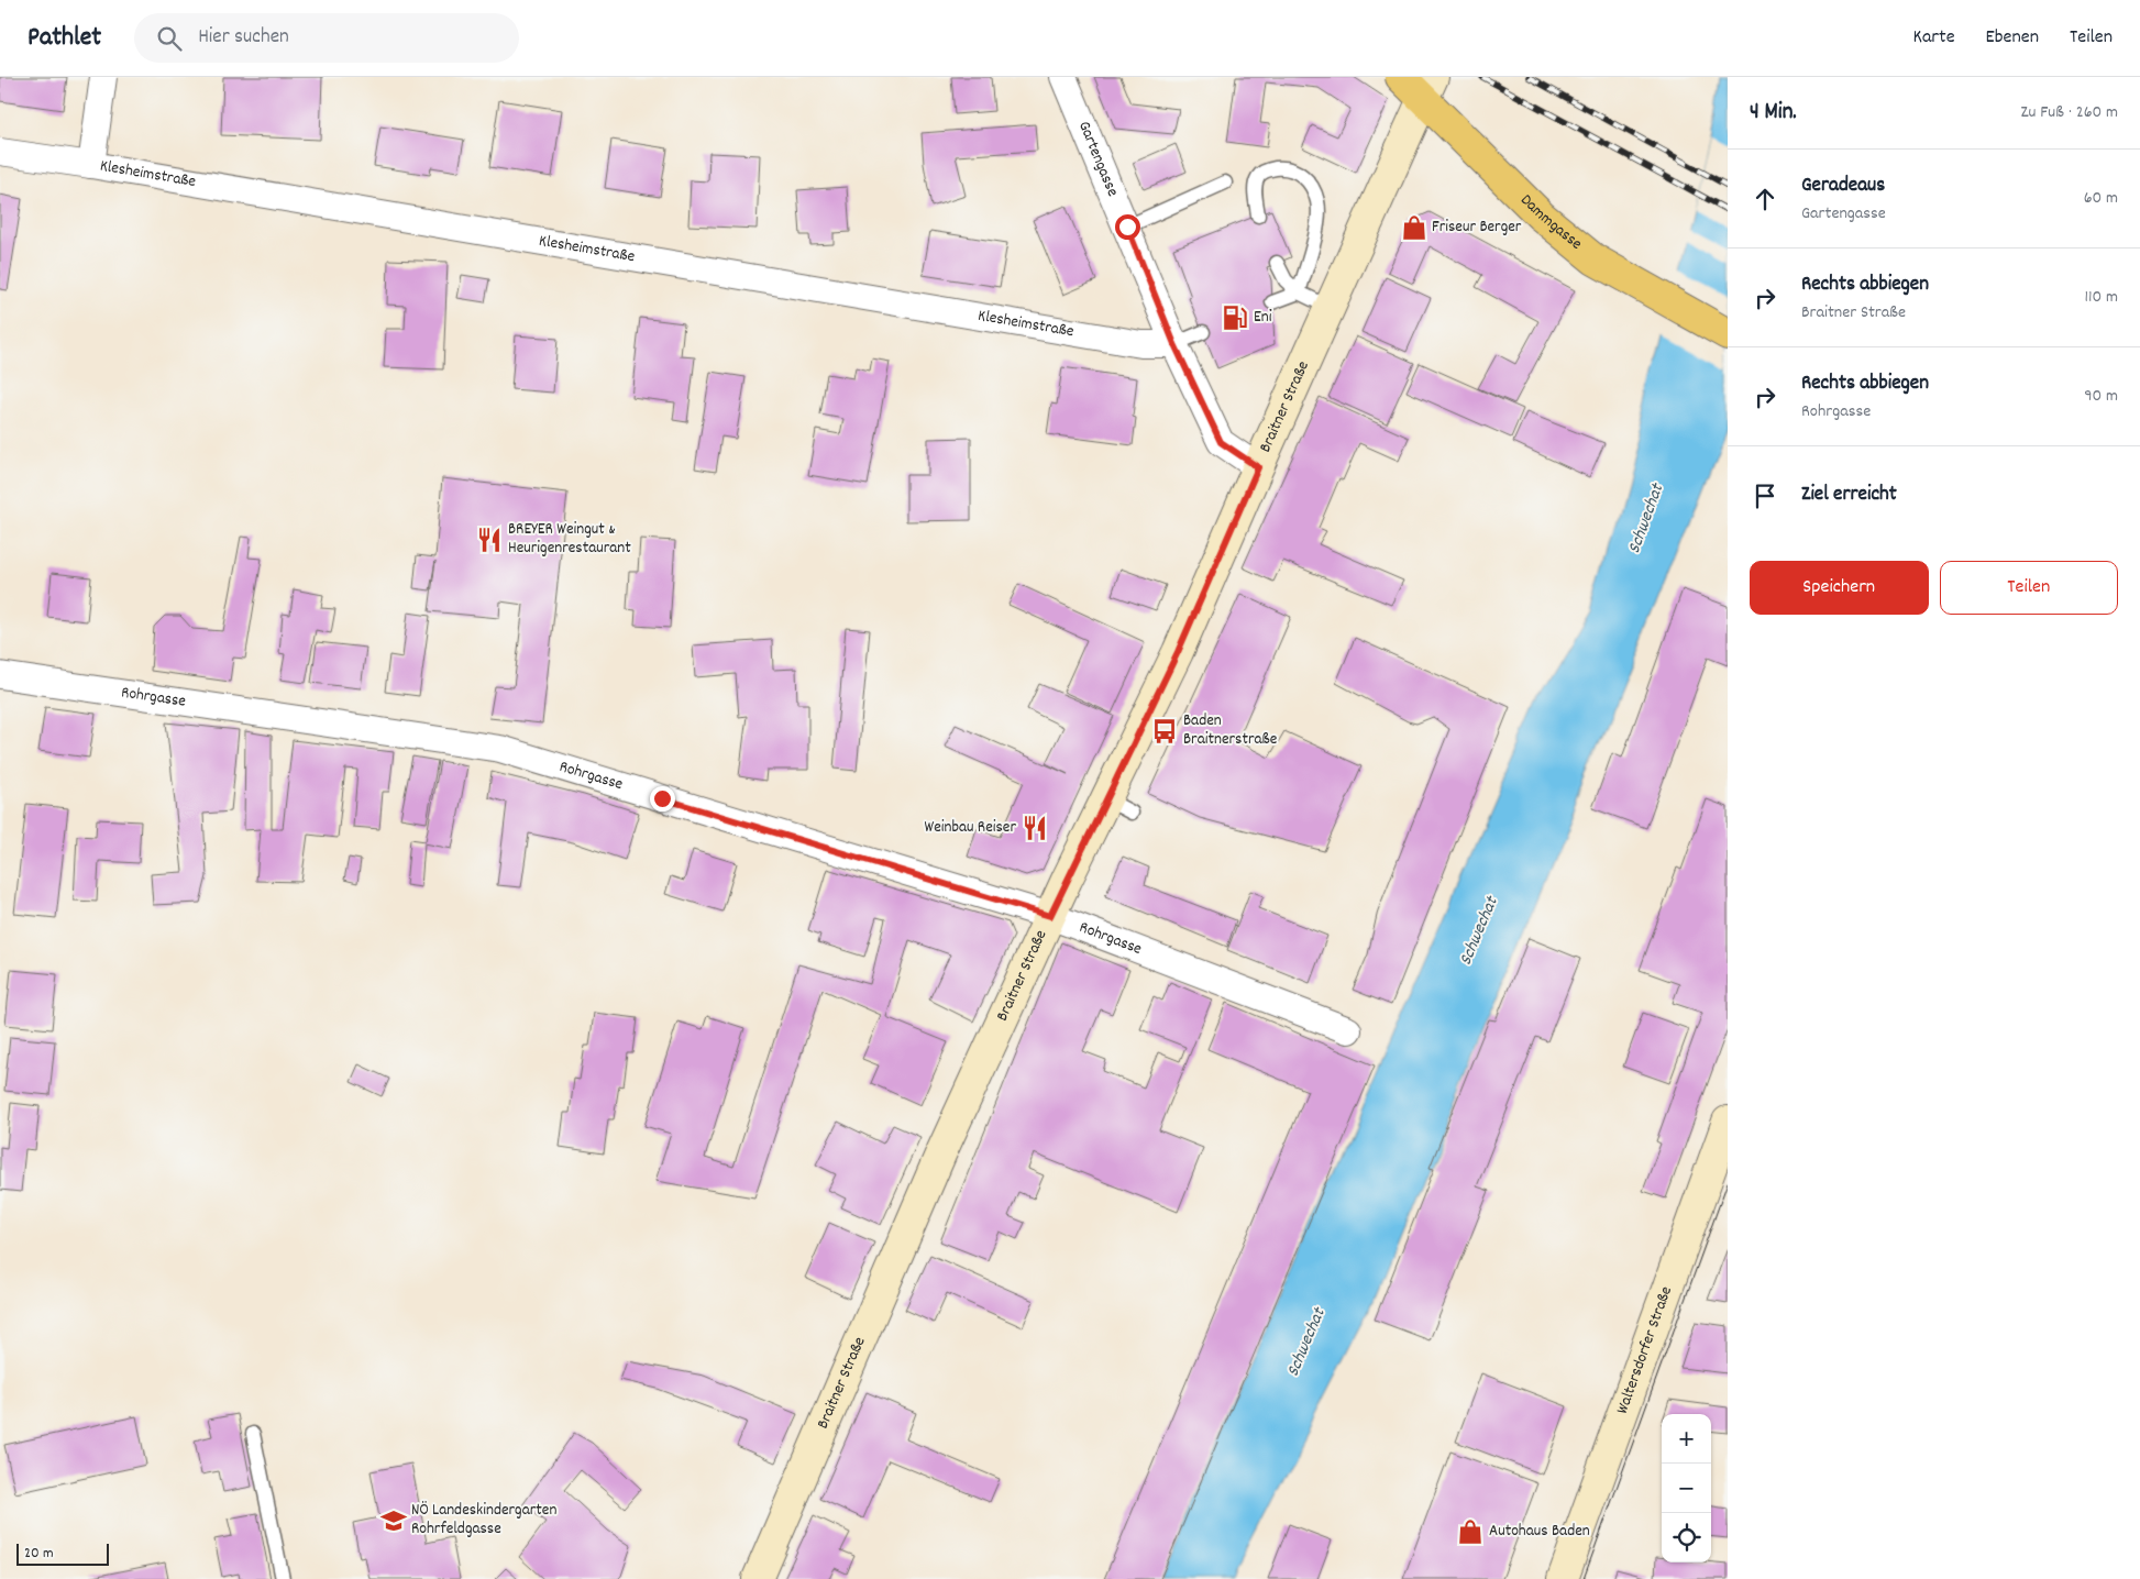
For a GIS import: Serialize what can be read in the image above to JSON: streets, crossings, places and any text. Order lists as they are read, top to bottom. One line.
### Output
{"streets":{"main road":["Dammgasse","Braitner Straße","Waltersdorfer Straße"],"street":["Gartengasse","Klesheimstraße","Rohrgasse"]},"crossings":[["Gartengasse","Klesheimstraße"],["Gartengasse","Braitner Straße"],["Dammgasse","Braitner Straße"],["Braitner Straße","Rohrgasse"]],"water":["Schwechat"],"places":{"shop":["Friseur Berger","Autohaus Baden"],"fuel station":["Eni"],"restaurant":["BREYER Weingut & Heurigenrestaurant","Weinbau Reiser"],"bus stop":["Baden Braitnerstraße"],"school or university":["NÖ Landeskindergarten Rohrfeldgasse"]},"scale_bar":"20 m","page":{"header":"Pathlet","search":"Hier suchen","nav":["Karte","Ebenen","Teilen"],"heading":["4 Min.","Zu Fuß · 260 m"],"list":[["Geradeaus","Gartengasse","60 m"],["Rechts abbiegen","Braitner Straße","110 m"],["Rechts abbiegen","Rohrgasse","90 m"],"Ziel erreicht"],"buttons":["Speichern","Teilen"],"map_buttons":["+","−"],"scale":"20 m"}}
